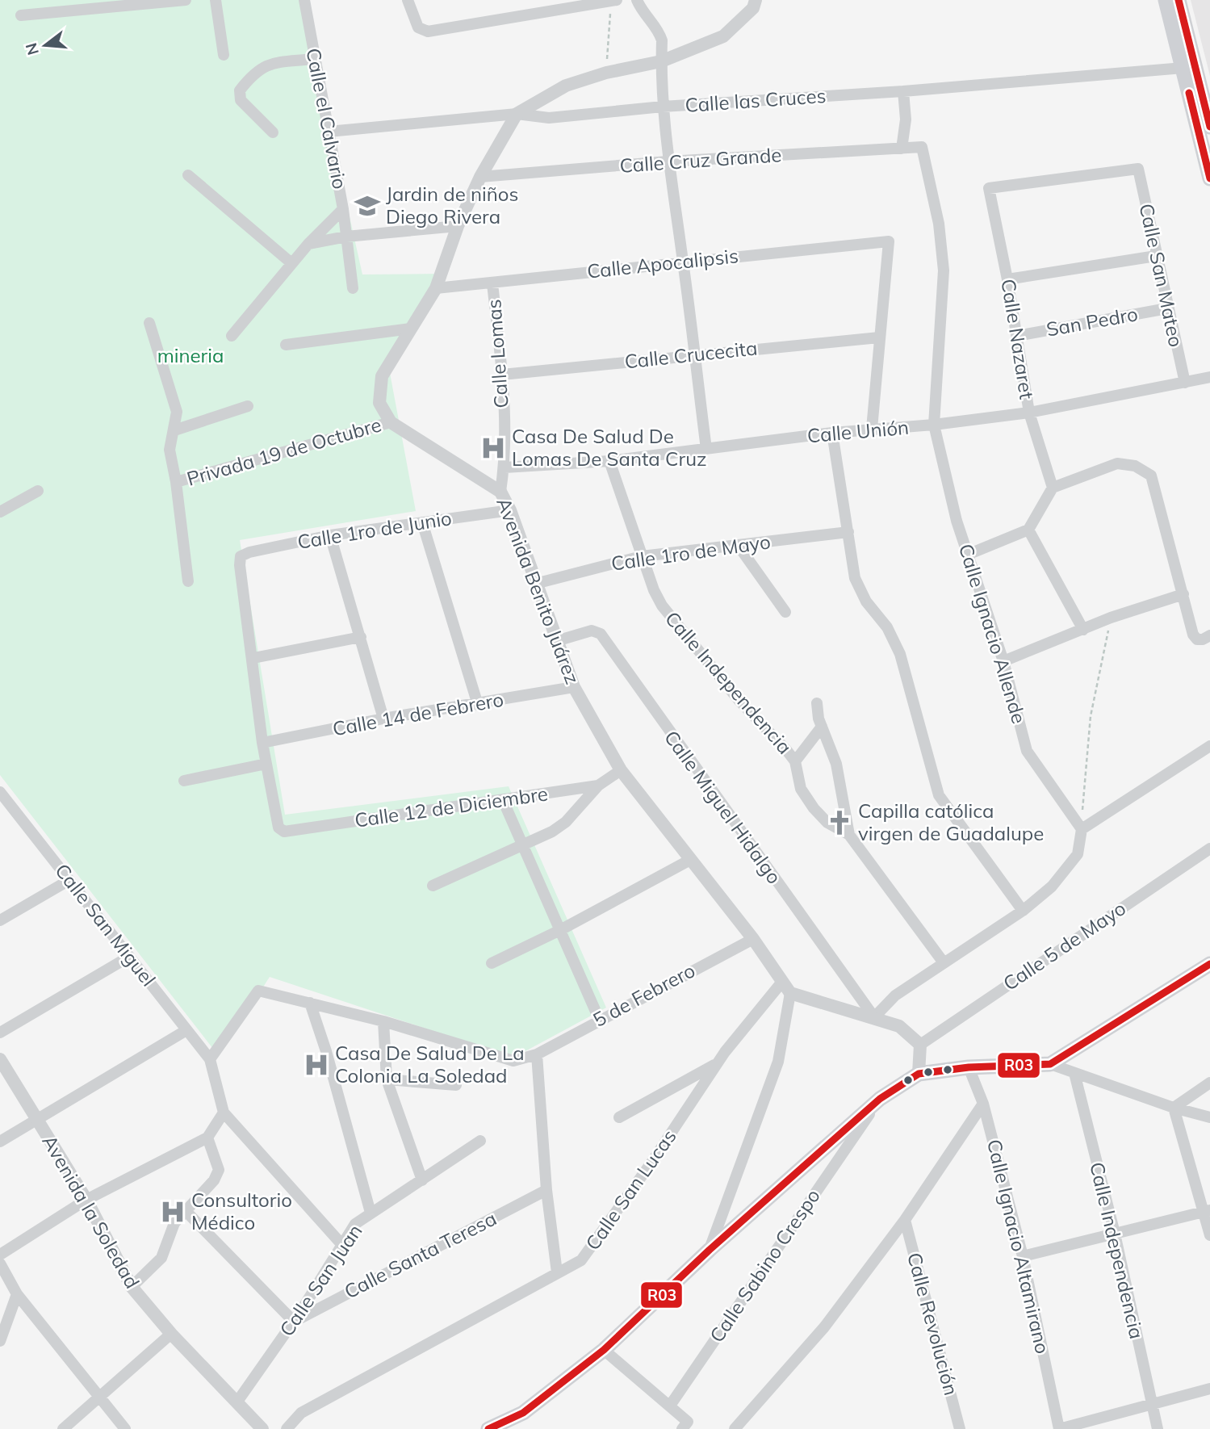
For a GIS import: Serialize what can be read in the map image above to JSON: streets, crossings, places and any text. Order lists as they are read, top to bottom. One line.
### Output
{"streets":{"street":["Calle las Cruces","Calle el Calvario","Calle Cruz Grande","Calle Apocalipsis","Calle San Mateo","San Pedro","Calle Nazaret","Calle Lomas","Calle Crucecita","Calle Unión","Privada 19 de Octubre","Calle 1ro de Junio","Calle 1ro de Mayo","Avenida Benito Juárez","Calle Ignacio Allende","Calle Independencia","Calle 14 de Febrero","Calle 12 de Diciembre","Calle Miguel Hidalgo","Calle San Miguel","Calle 5 de Mayo","5 de Febrero","Calle San Lucas","Avenida la Soledad","Calle Ignacio Altamirano","Calle Santa Teresa","Calle Sabino Crespo","Calle San Juan","Calle Revolución"]},"crossings":[["Calle las Cruces","Calle el Calvario"],["Calle Cruz Grande","Calle Ignacio Allende"],["Calle Apocalipsis","Calle Lomas"],["Calle Apocalipsis","Calle Crucecita"],["Calle San Mateo","San Pedro"],["Calle San Mateo","Calle Nazaret"],["Calle San Mateo","Calle Unión"],["San Pedro","Calle Nazaret"],["Calle Nazaret","Calle Unión"],["Calle Lomas","Calle Crucecita"],["Calle Lomas","Calle Unión"],["Calle Lomas","Avenida Benito Juárez"],["Calle Unión","Calle Ignacio Allende"],["Calle Unión","Calle Independencia"],["Privada 19 de Octubre","Avenida Benito Juárez"],["Calle 1ro de Junio","Avenida Benito Juárez"],["Calle 1ro de Mayo","Avenida Benito Juárez"],["Calle 1ro de Mayo","Calle Independencia"],["Avenida Benito Juárez","Calle 14 de Febrero"],["Avenida Benito Juárez","Calle 12 de Diciembre"],["Avenida Benito Juárez","Calle Miguel Hidalgo"],["Avenida Benito Juárez","5 de Febrero"],["Avenida Benito Juárez","Calle San Lucas"],["Calle San Miguel","5 de Febrero"],["Avenida la Soledad","Calle San Juan"],["Calle Santa Teresa","Calle San Juan"]],"parks":["mineria"],"places":{"school or university":["Jardin de niños Diego Rivera"],"hospital":["Casa De Salud De Lomas De Santa Cruz","Casa De Salud De La Colonia La Soledad","Consultorio Médico"],"church":["Capilla católica virgen de Guadalupe"]},"lines":["transit line R03"],"north":"left"}
